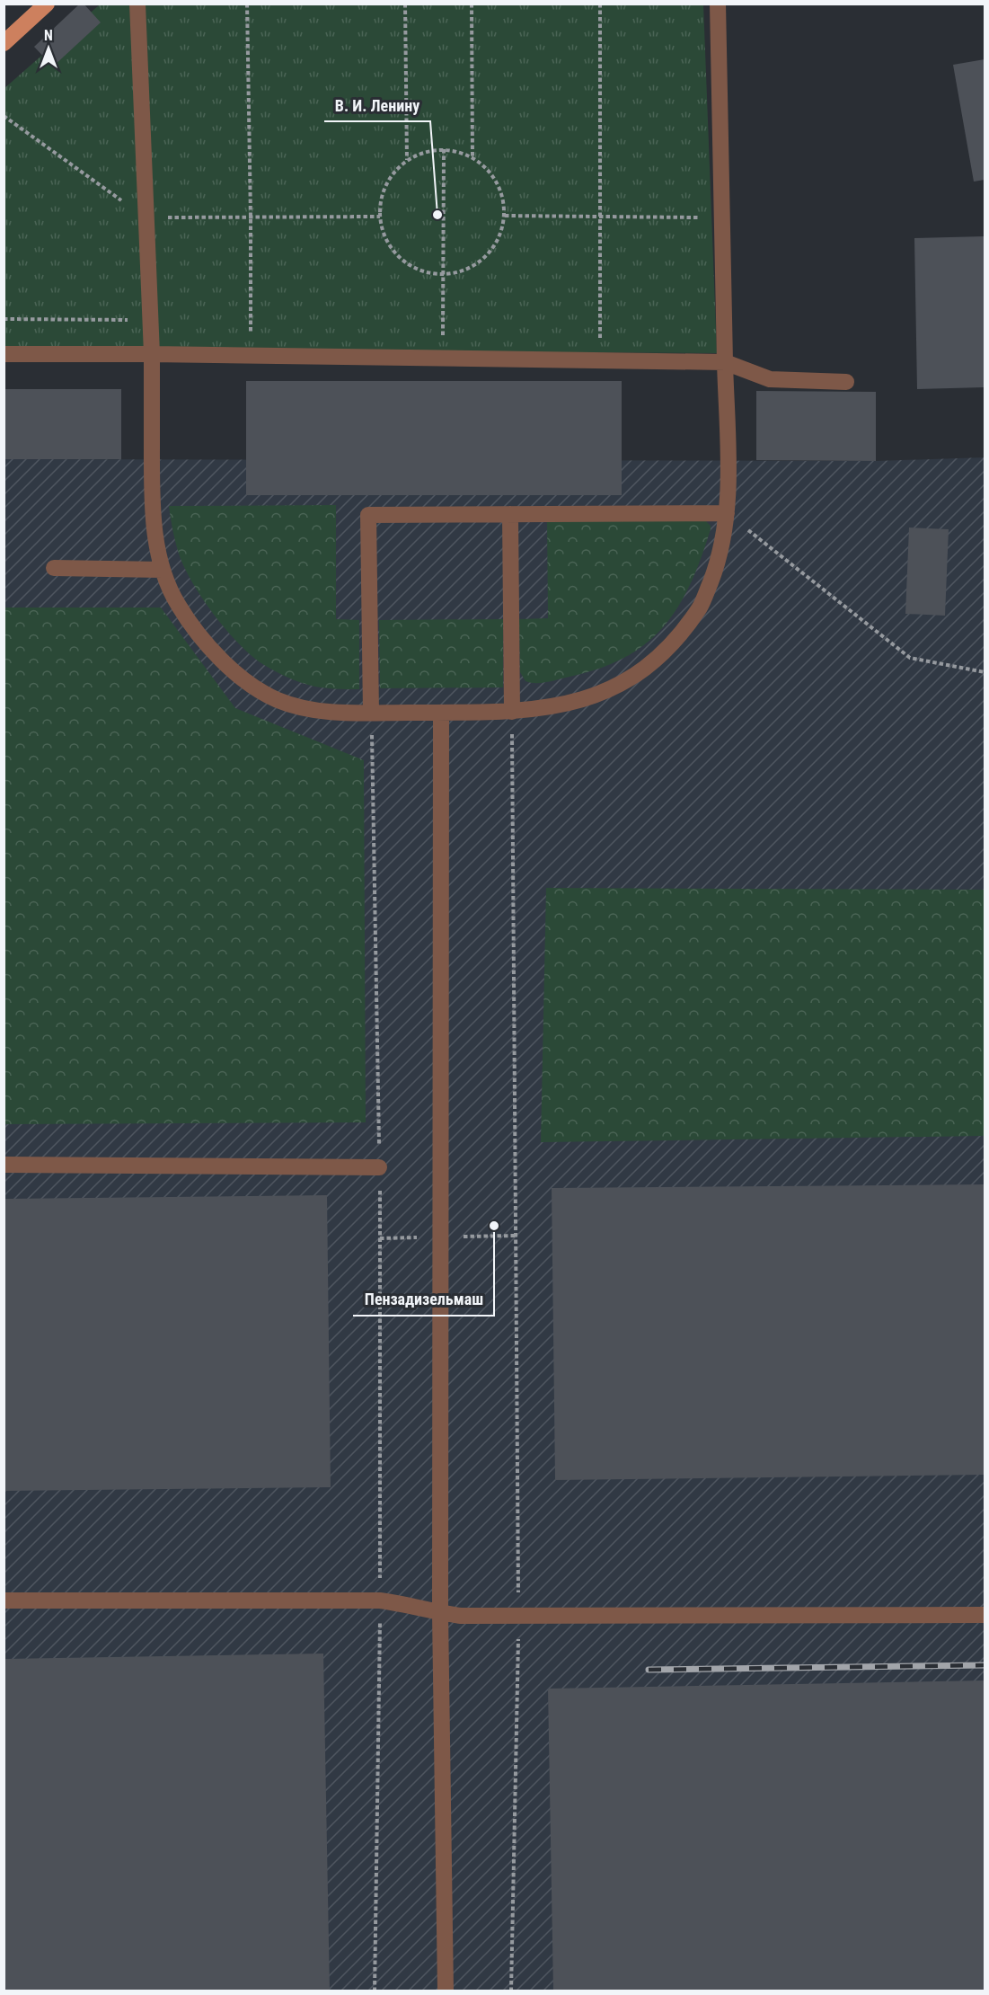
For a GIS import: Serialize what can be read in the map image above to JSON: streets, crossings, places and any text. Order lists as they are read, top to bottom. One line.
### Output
{"places":["В. И. Ленину","Пензадизельмаш"],"north":"top"}
